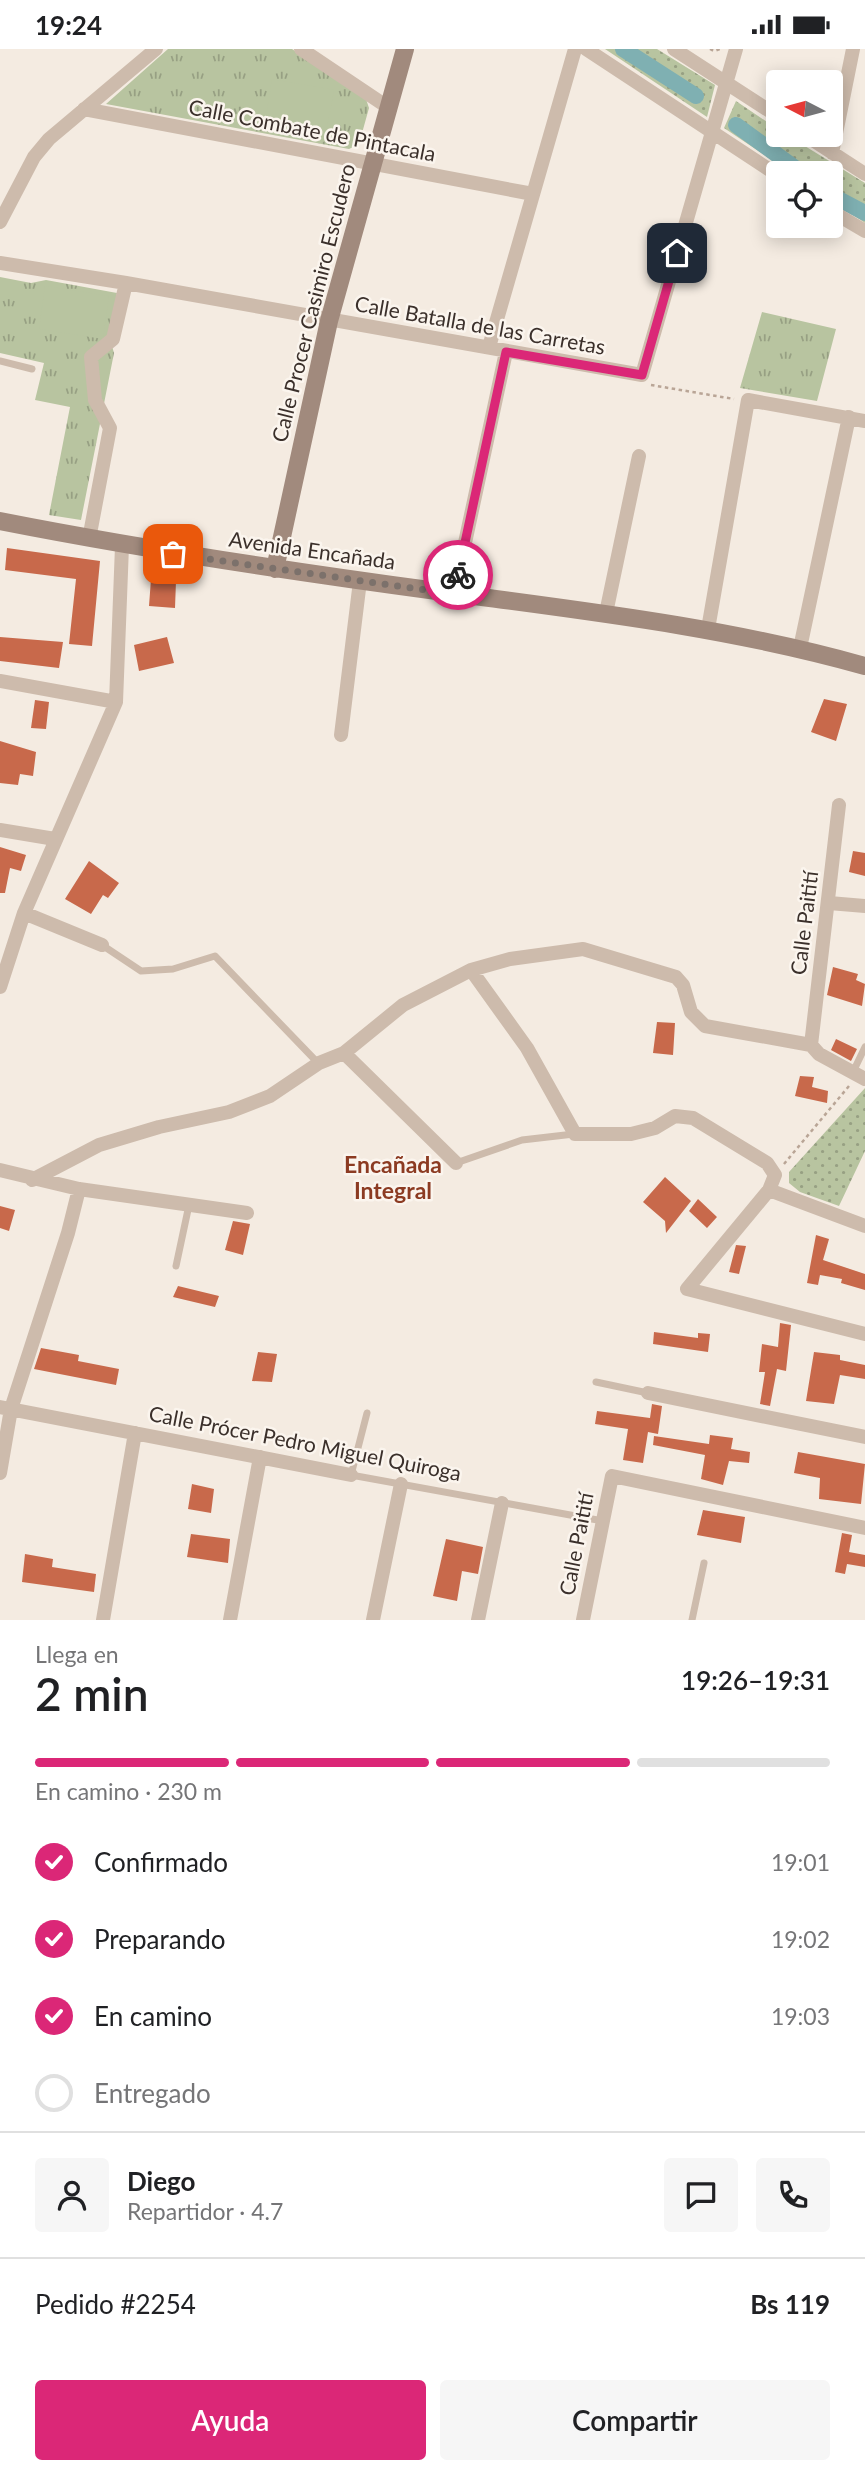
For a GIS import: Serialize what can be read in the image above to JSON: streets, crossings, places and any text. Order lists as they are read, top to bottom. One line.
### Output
{"streets":{"main road":["Calle Procer Casimiro Escudero","Avenida Encañada"],"street":["Calle Combate de Pintacala","Calle Batalla de las Carretas","Calle Paitití","Calle Prócer Pedro Miguel Quiroga"]},"crossings":[["Calle Combate de Pintacala","Calle Procer Casimiro Escudero"],["Calle Procer Casimiro Escudero","Calle Batalla de las Carretas"],["Calle Procer Casimiro Escudero","Avenida Encañada"],["Calle Paitití","Calle Prócer Pedro Miguel Quiroga"]],"districts":["Encañada Integral"],"north":"left","page":{"status":"19:24","heading":["2 min","Llega en","19:26–19:31"],"panel":["Diego","Repartidor · 4.7","Pedido #2254","Bs 119"],"bar":"En camino · 230 m","list":[["Confirmado","19:01"],["Preparando","19:02"],["En camino","19:03"],"Entregado"],"buttons":["Ayuda","Compartir"]}}
